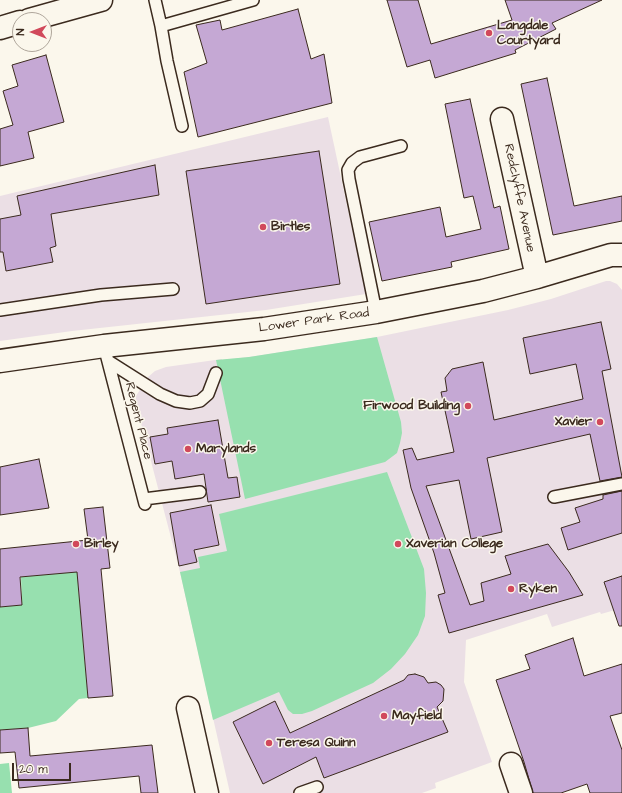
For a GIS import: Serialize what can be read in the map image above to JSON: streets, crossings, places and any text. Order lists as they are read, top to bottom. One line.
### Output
{"streets":{"street":["Redclyffe Avenue","Lower Park Road"],"lane":["Regent Place"]},"crossings":[["Redclyffe Avenue","Lower Park Road"],["Lower Park Road","Regent Place"]],"places":["Langdale Courtyard","Birtles","Firwood Building","Xavier","Marylands","Birley","Xaverian College","Ryken","Mayfield","Teresa Quinn"],"scale_bar":"20 m","north":"left"}
